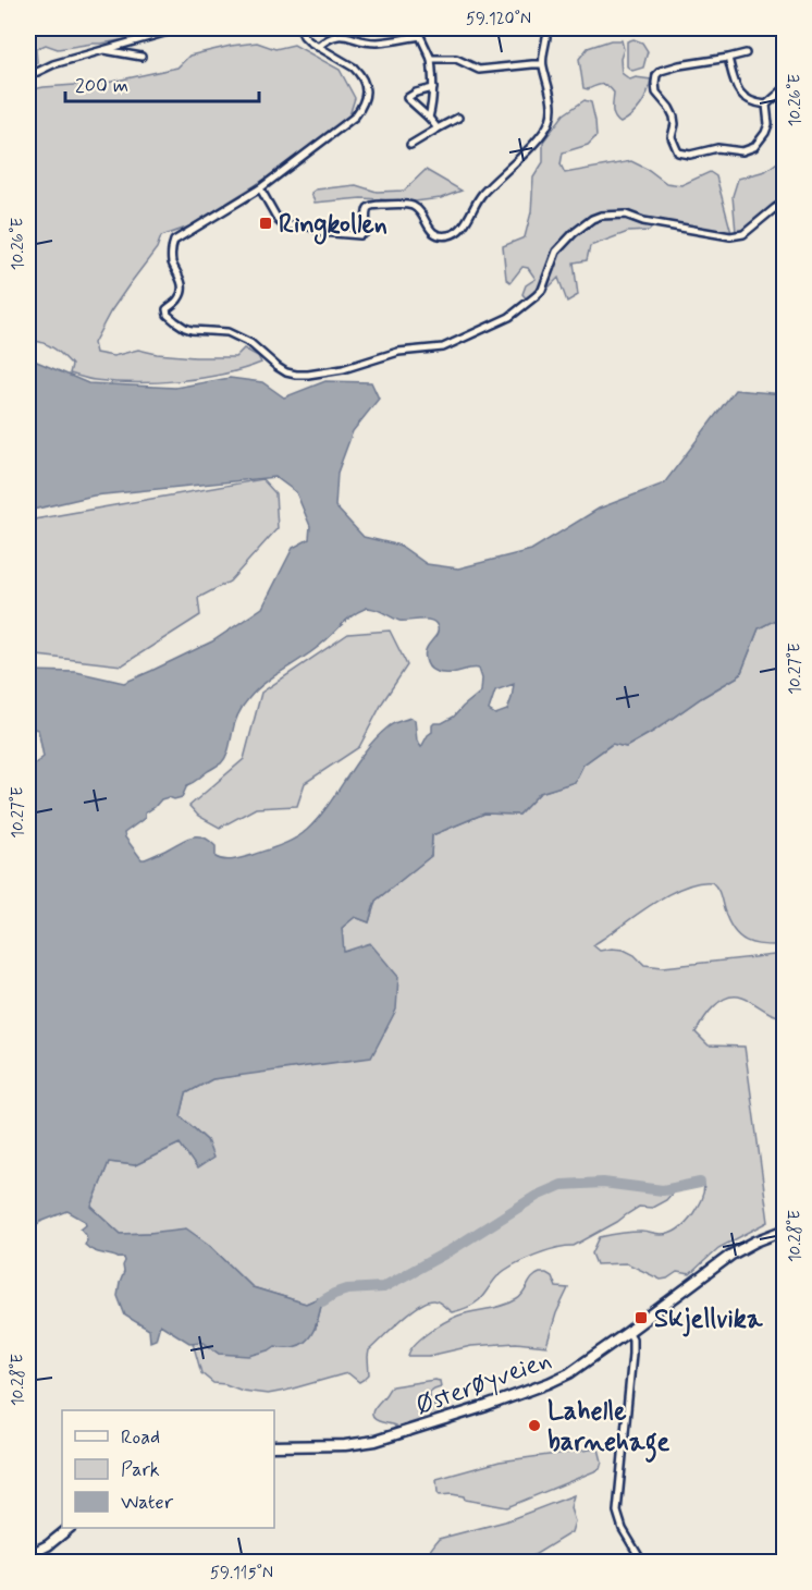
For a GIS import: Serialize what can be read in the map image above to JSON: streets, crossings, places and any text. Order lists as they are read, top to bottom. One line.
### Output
{"streets":{"main road":["Østerøyveien"]},"places":{"transit":["Ringkollen","Skjellvika"],"other":["Lahelle barnehage"]},"legend":["Road","Park","Water"],"scale_bar":"200 m","coordinates":["59.120°N","10.26°E","10.27°E","10.28°E","59.115°N"]}
